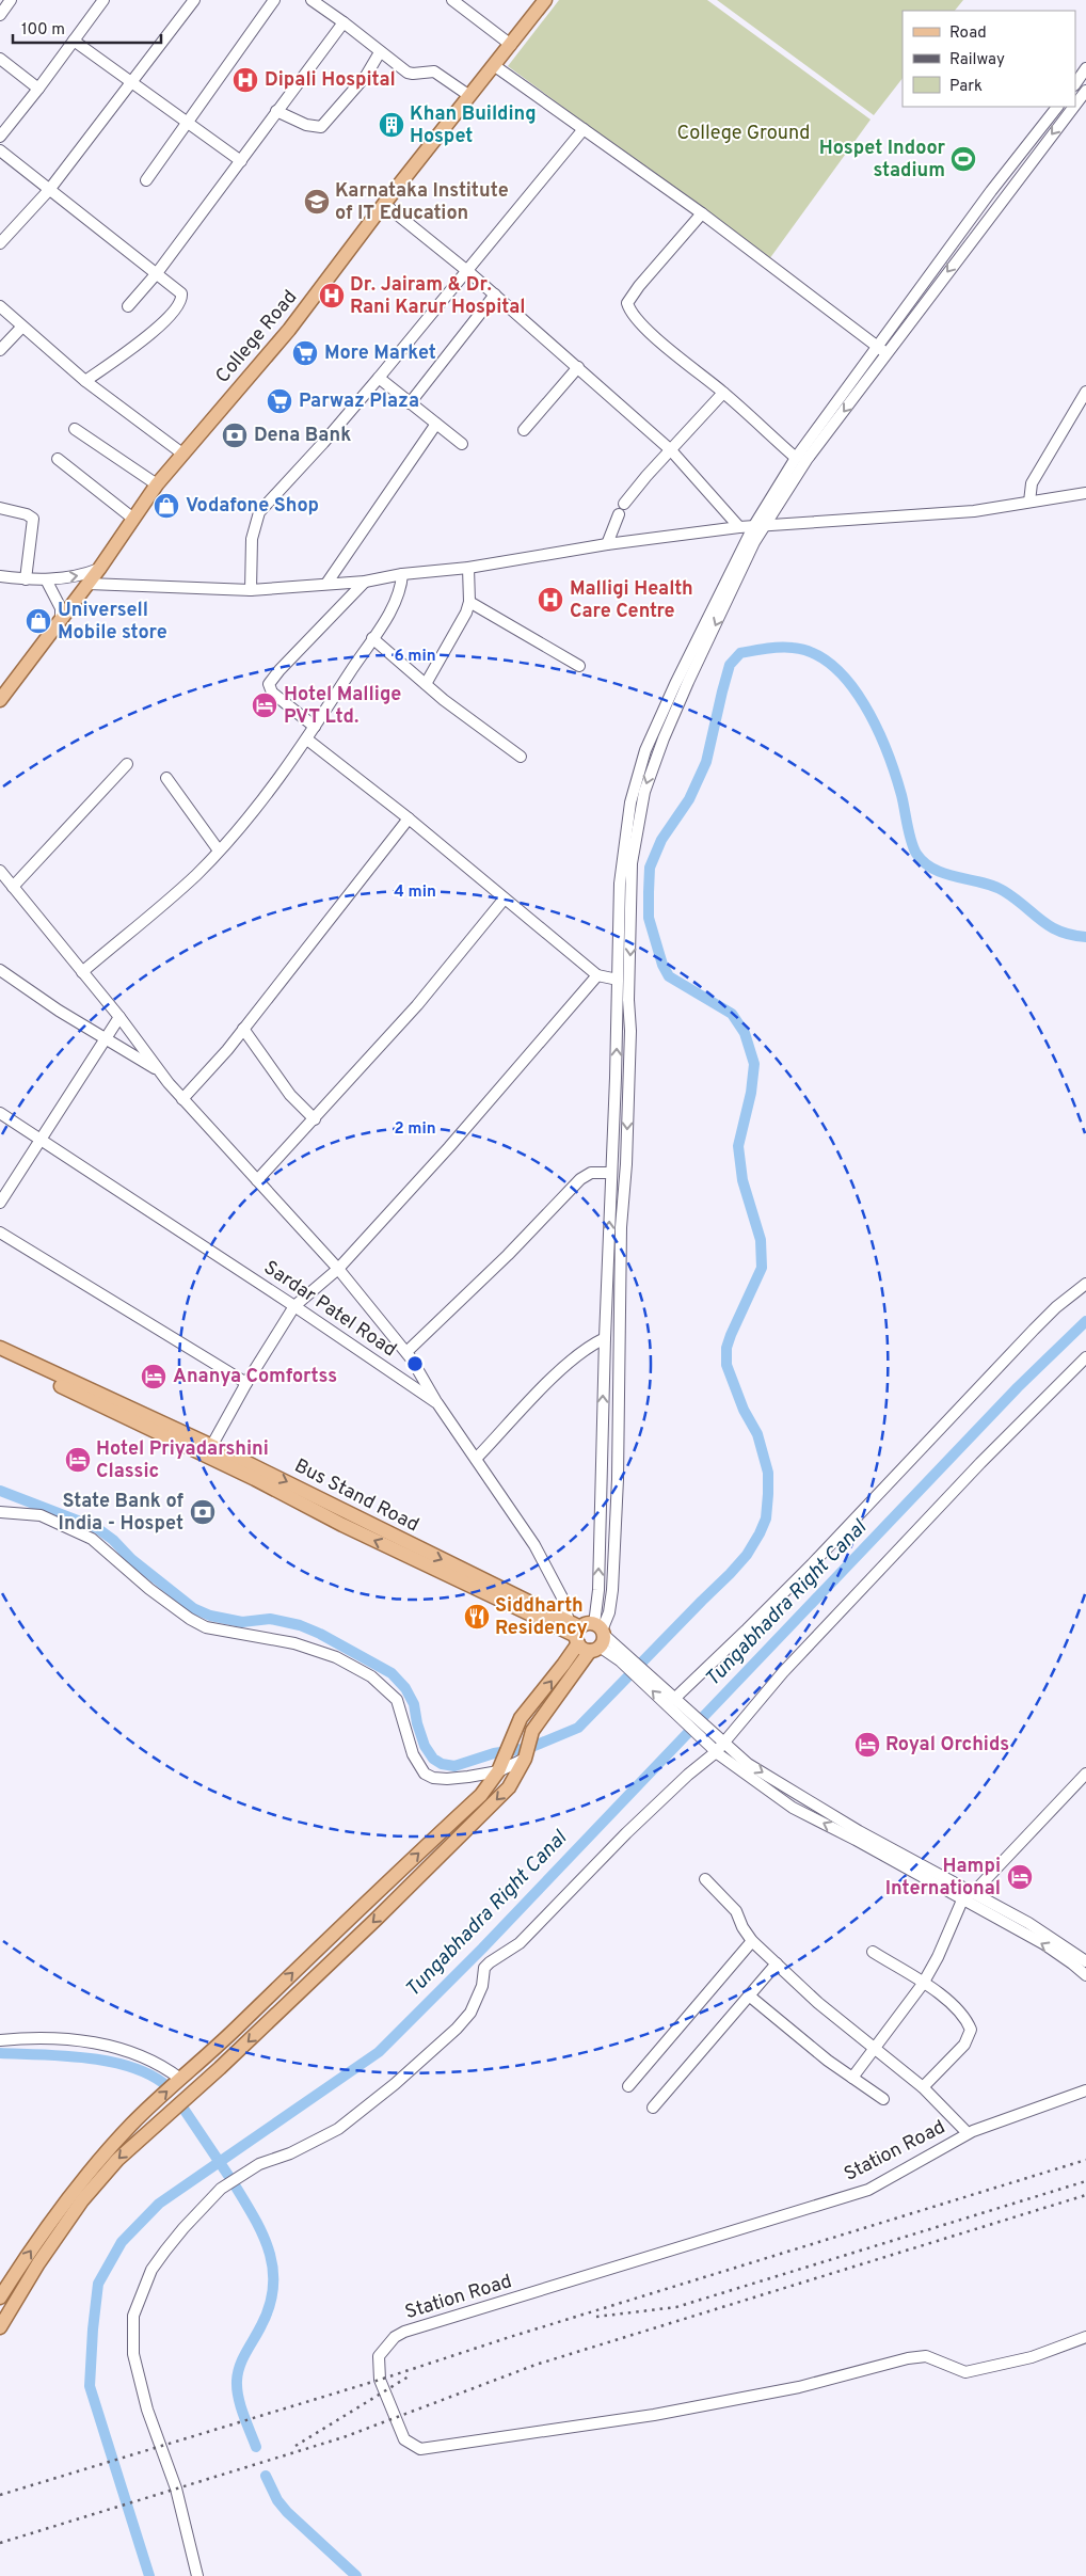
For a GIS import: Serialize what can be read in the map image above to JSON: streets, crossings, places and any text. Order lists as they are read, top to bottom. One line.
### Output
{"streets":{"main road":["College Road","Bus Stand Road"],"street":["Sardar Patel Road","Station Road"]},"crossings":[["Sardar Patel Road","Bus Stand Road"]],"water":["Tungabhadra Right Canal"],"parks":["College Ground"],"places":{"hospital":["Dipali Hospital","Dr. Jairam & Dr. Rani Karur Hospital","Malligi Health Care Centre"],"building":["Khan Building Hospet"],"sports":["Hospet Indoor stadium"],"school or university":["Karnataka Institute of IT Education"],"supermarket":["More Market","Parwaz Plaza"],"bank":["Dena Bank","State Bank of India - Hospet"],"shop":["Vodafone Shop","Universell Mobile store"],"hotel":["Hotel Mallige PVT Ltd.","Ananya Comfortss","Hotel Priyadarshini Classic","Royal Orchids","Hampi International"],"restaurant":["Siddharth Residency"]},"legend":["Road","Railway","Park"],"scale_bar":"100 m","rings":["6 min","4 min","2 min"]}
